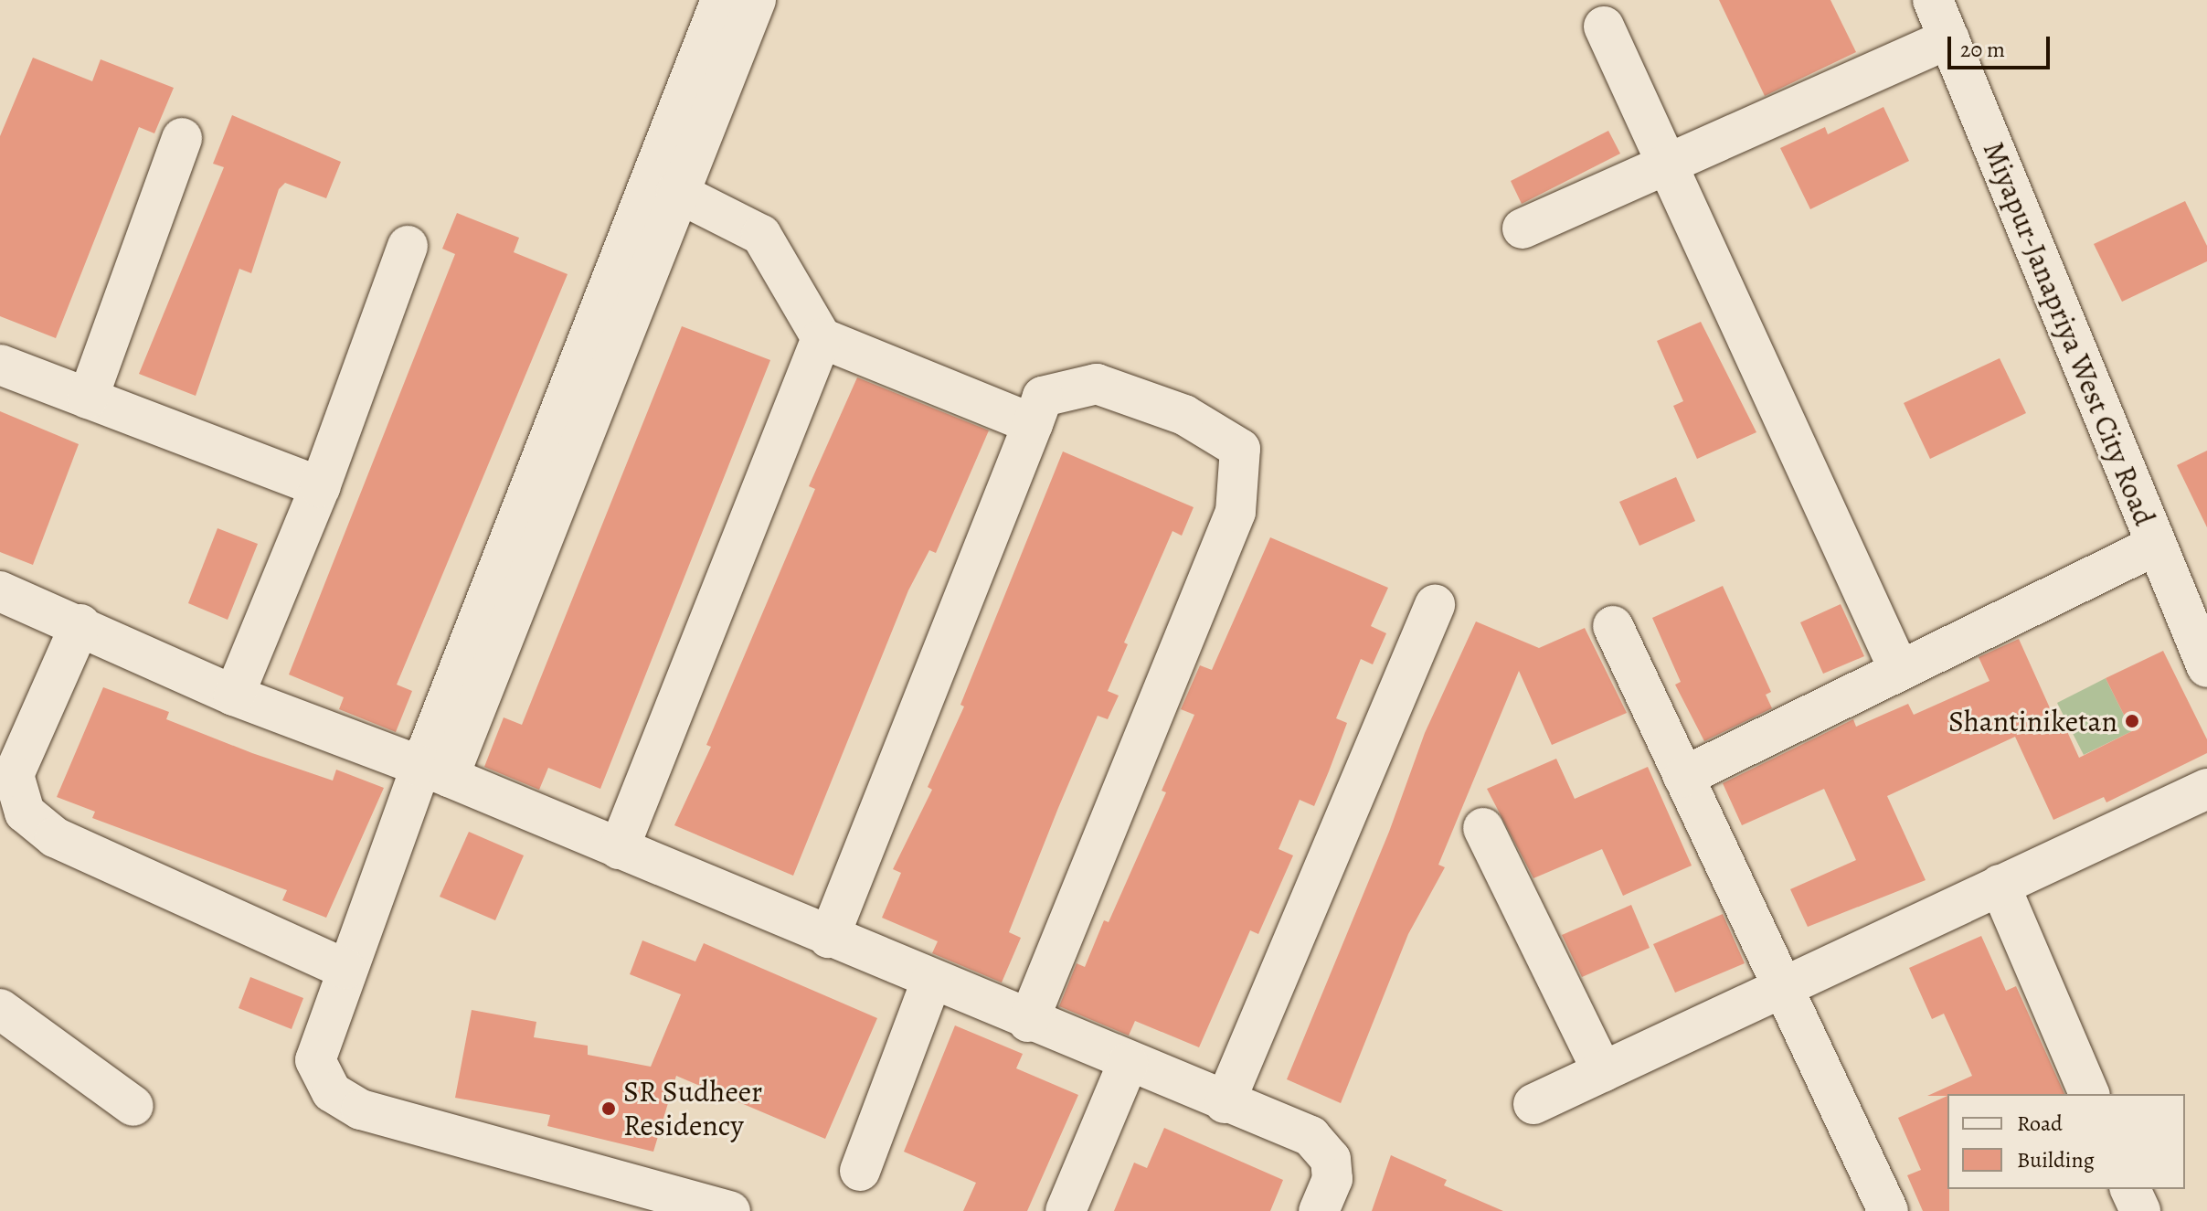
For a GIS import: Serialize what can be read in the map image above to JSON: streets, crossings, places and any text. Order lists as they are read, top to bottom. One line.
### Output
{"streets":{"street":["Miyapur-Janapriya West City Road"]},"places":["Shantiniketan","SR Sudheer Residency"],"legend":["Road","Building"],"scale_bar":"20 m"}
